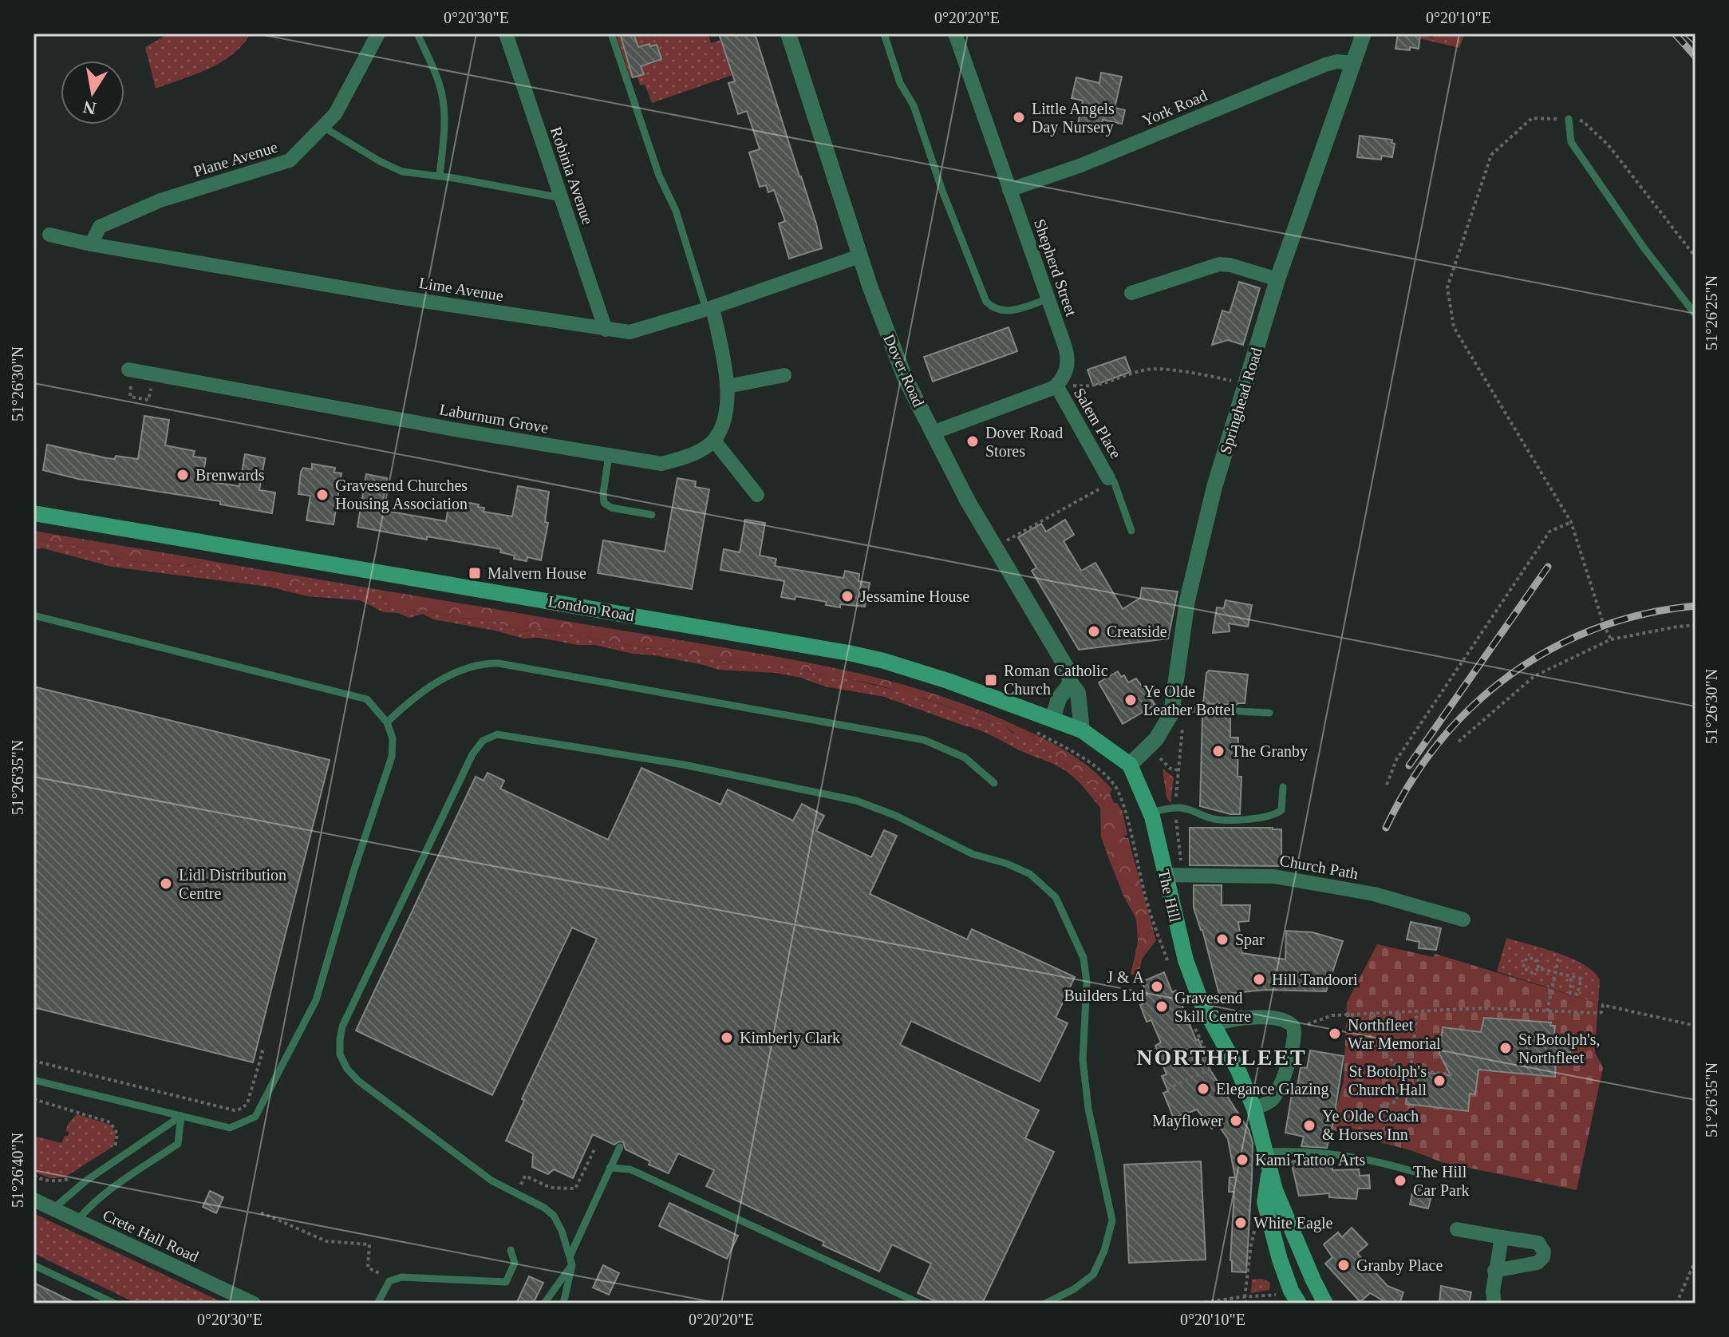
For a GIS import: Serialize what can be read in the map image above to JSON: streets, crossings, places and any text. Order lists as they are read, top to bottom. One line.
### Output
{"streets":{"main road":["London Road","The Hill"],"street":["York Road","Plane Avenue","Robinia Avenue","Shepherd Street","Lime Avenue","Dover Road","Springhead Road","Laburnum Grove","Salem Place","Church Path","Crete Hall Road"]},"crossings":[["York Road","Shepherd Street"],["York Road","Springhead Road"],["Plane Avenue","Lime Avenue"],["Robinia Avenue","Lime Avenue"],["Shepherd Street","Salem Place"],["Lime Avenue","Dover Road"],["Dover Road","London Road"],["Springhead Road","London Road"],["Springhead Road","The Hill"],["London Road","The Hill"],["Church Path","The Hill"]],"districts":["NORTHFLEET"],"places":{"other":["Little Angels Day Nursery","Dover Road Stores","Brenwards","Gravesend Churches Housing Association","Jessamine House","Creatside","Ye Olde Leather Bottel","The Granby","Lidl Distribution Centre","Spar","Hill Tandoori","J & A Builders Ltd","Gravesend Skill Centre","Northfleet War Memorial","Kimberly Clark","St Botolph's, Northfleet","St Botolph's Church Hall","Elegance Glazing","Mayflower","Ye Olde Coach & Horses Inn","Kami Tattoo Arts","The Hill Car Park","White Eagle","Granby Place"],"transit":["Malvern House","Roman Catholic Church"]},"north":"bottom","coordinates":["0°20'30\"E","0°20'20\"E","0°20'10\"E","51°26'25\"N","51°26'30\"N","51°26'35\"N","51°26'40\"N"]}
